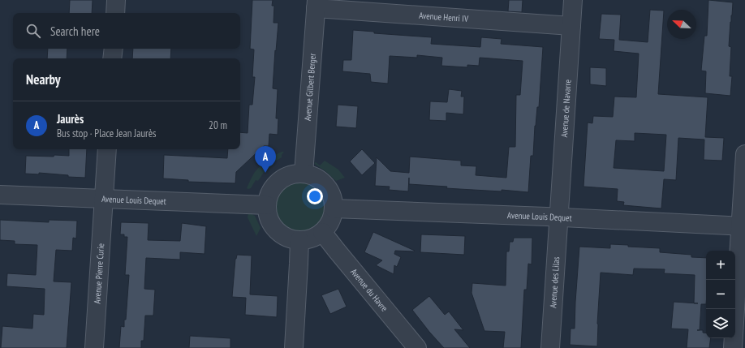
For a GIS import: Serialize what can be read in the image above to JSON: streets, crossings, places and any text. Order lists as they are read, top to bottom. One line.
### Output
{"streets":{"street":["Avenue Henri IV","Avenue Gilbert Berger","Avenue de Navarre","Avenue Louis Dequet","Avenue Pierre Curie","Avenue des Lilas","Avenue du Havre"]},"crossings":[["Avenue Henri IV","Avenue Gilbert Berger"],["Avenue Henri IV","Avenue de Navarre"],["Avenue Gilbert Berger","Avenue Louis Dequet"],["Avenue Gilbert Berger","Avenue du Havre"],["Avenue de Navarre","Avenue Louis Dequet"],["Avenue de Navarre","Avenue des Lilas"],["Avenue Louis Dequet","Avenue Pierre Curie"],["Avenue Louis Dequet","Avenue des Lilas"],["Avenue Louis Dequet","Avenue du Havre"]],"north":"top left","page":{"search":"Search here","heading":"Nearby","list":[{"mark":"A","name":"Jaurès","note":"Bus stop · Place Jean Jaurès","value":"20 m"}],"pins":"A","map_buttons":["+","−"]}}
